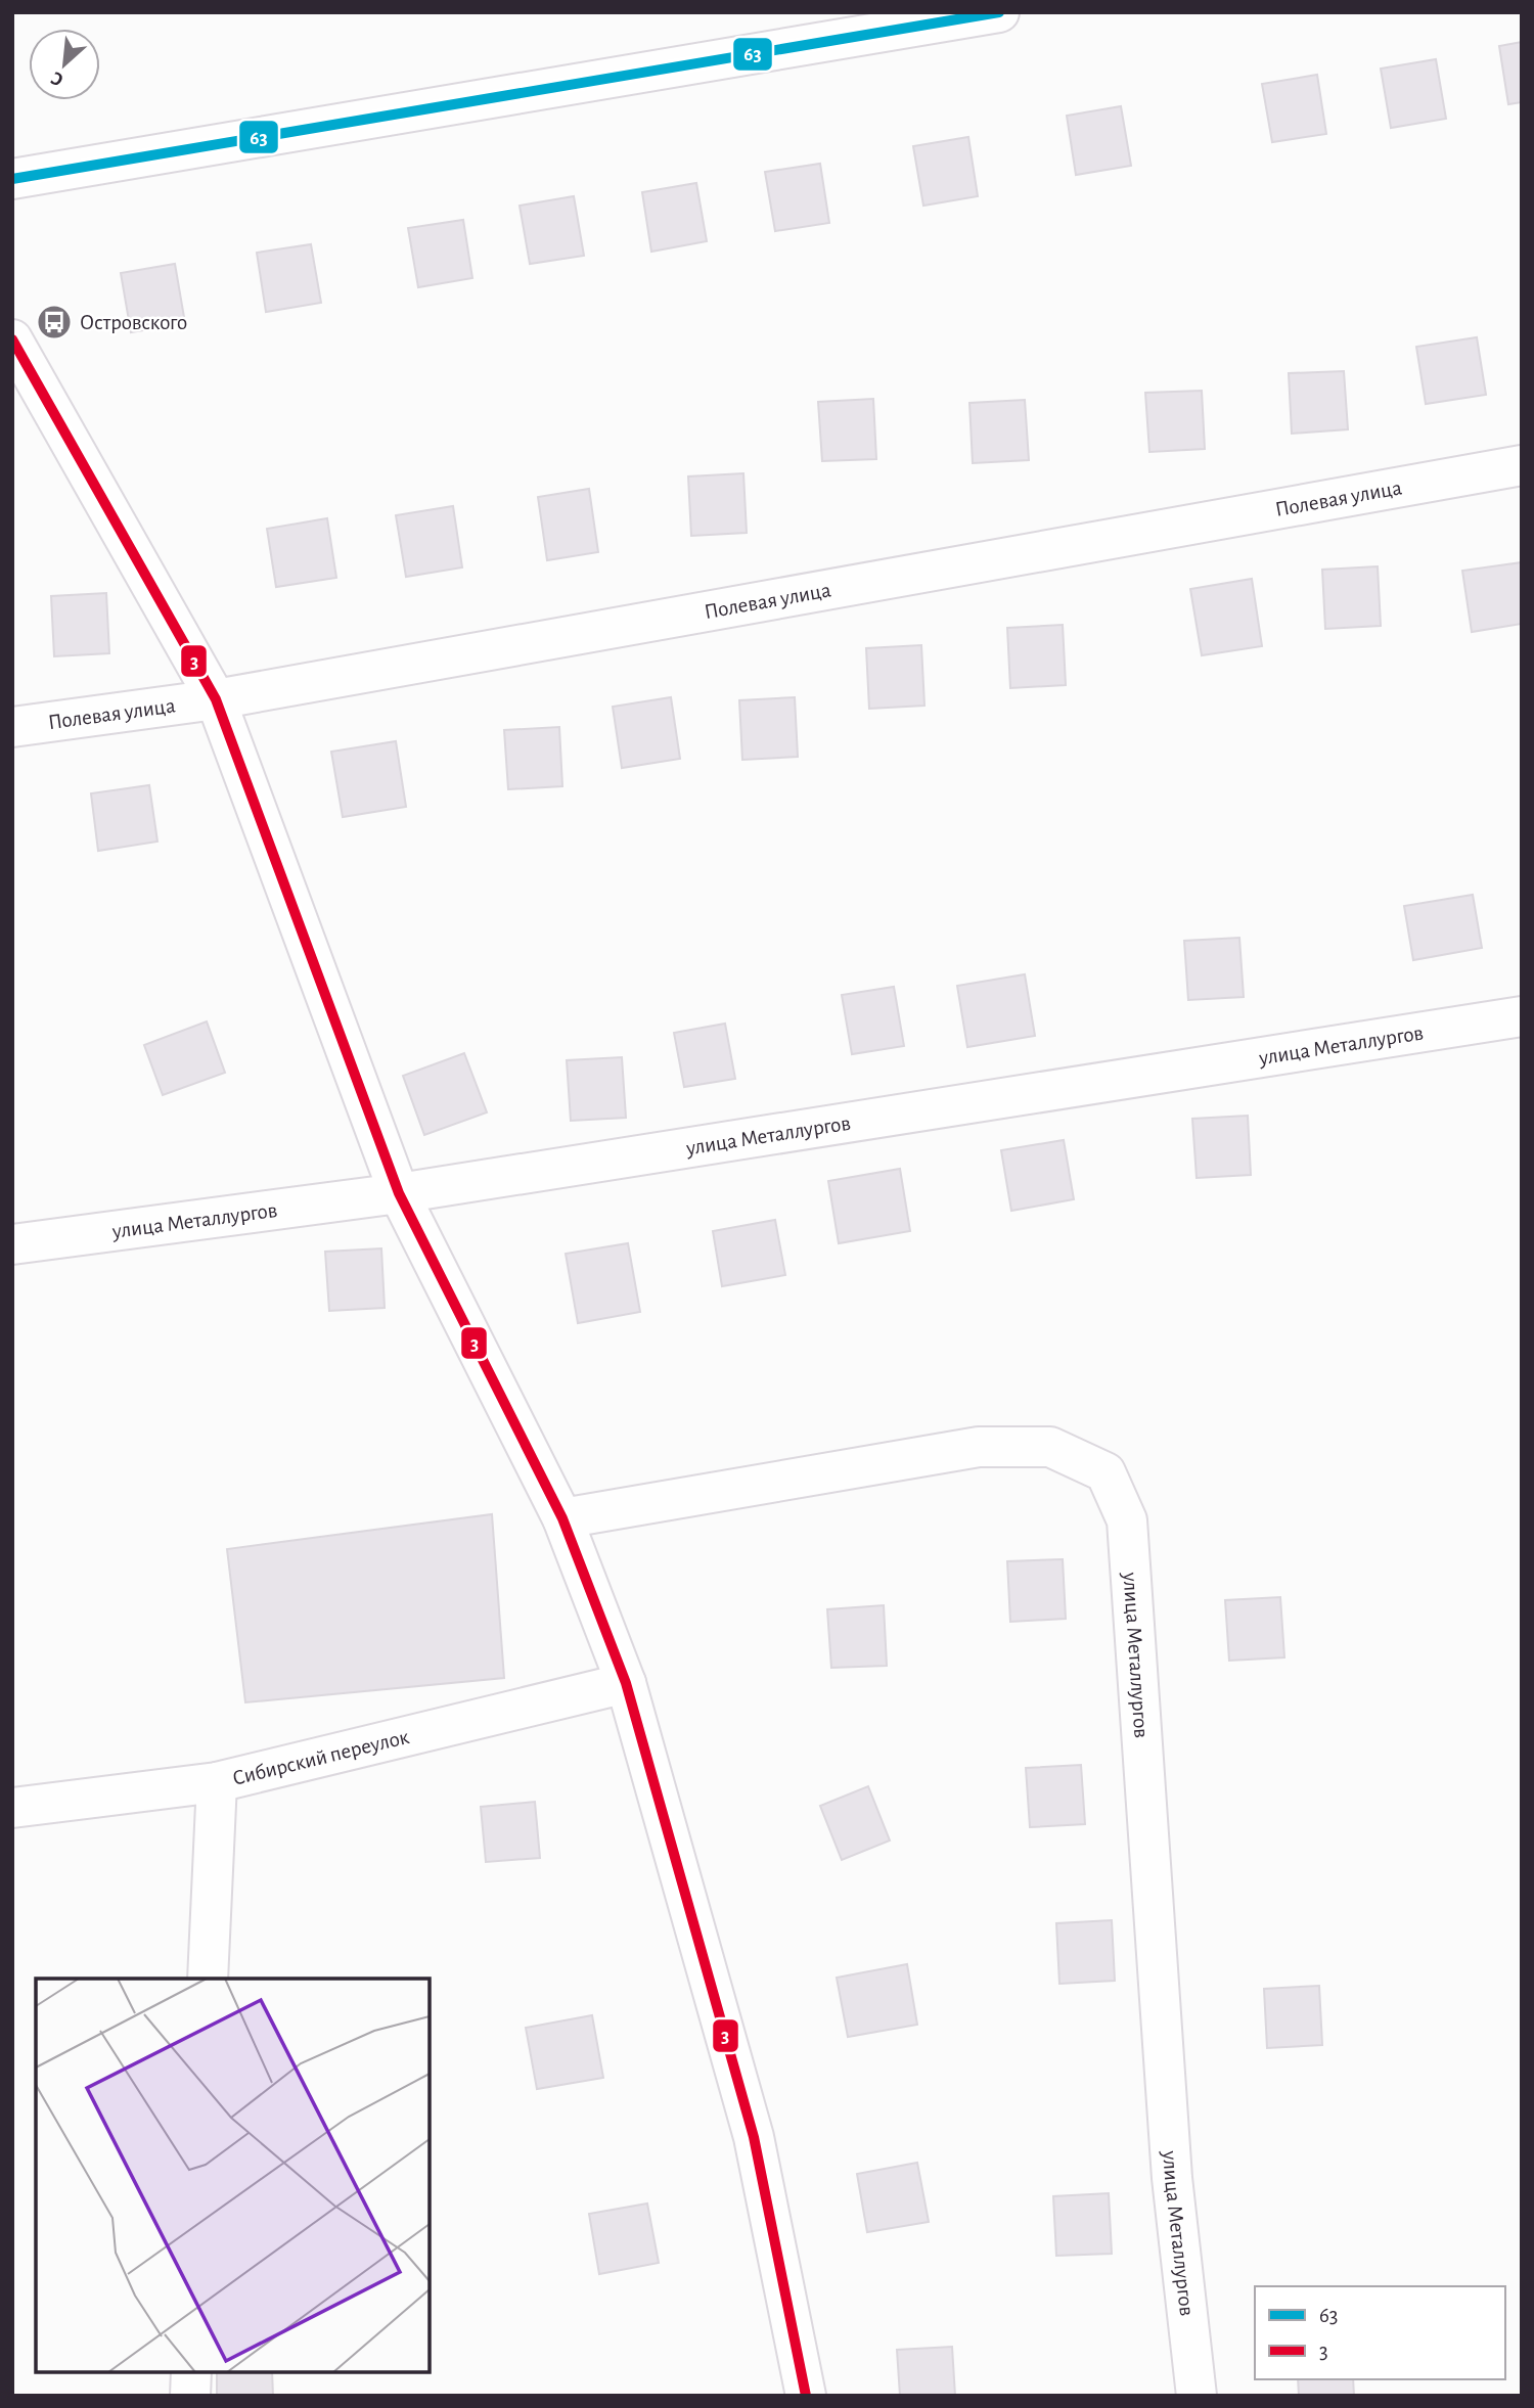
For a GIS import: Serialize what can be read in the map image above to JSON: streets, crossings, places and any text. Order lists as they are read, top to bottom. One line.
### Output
{"streets":{"street":["Полевая улица","улица Металлургов","Сибирский переулок"]},"places":{"bus stop":["Островского"]},"lines":["transit line 63","transit line 3"],"legend":["63","3"],"north":"bottom left"}
